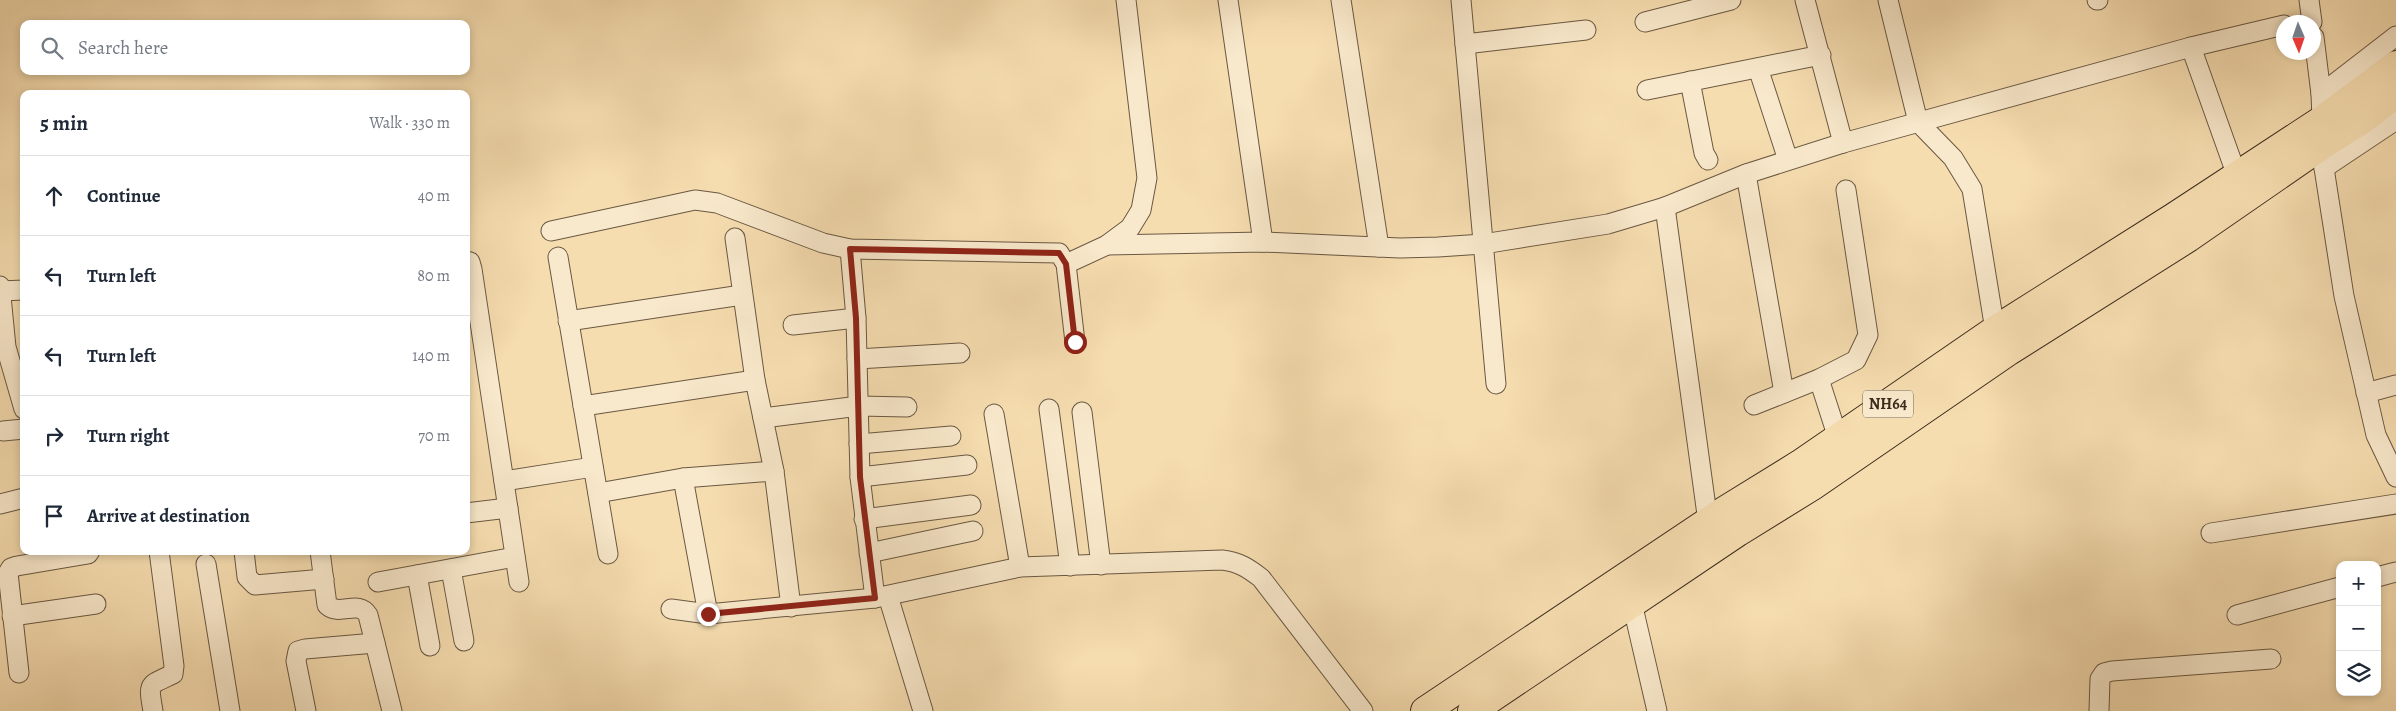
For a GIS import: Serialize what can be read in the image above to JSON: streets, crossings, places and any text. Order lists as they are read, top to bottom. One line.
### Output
{"streets":{"highway":["NH64"]},"north":"bottom","page":{"search":"Search here","heading":["5 min","Walk · 330 m"],"list":[["Continue","40 m"],["Turn left","80 m"],["Turn left","140 m"],["Turn right","70 m"],"Arrive at destination"],"map_buttons":["+","−"]}}
